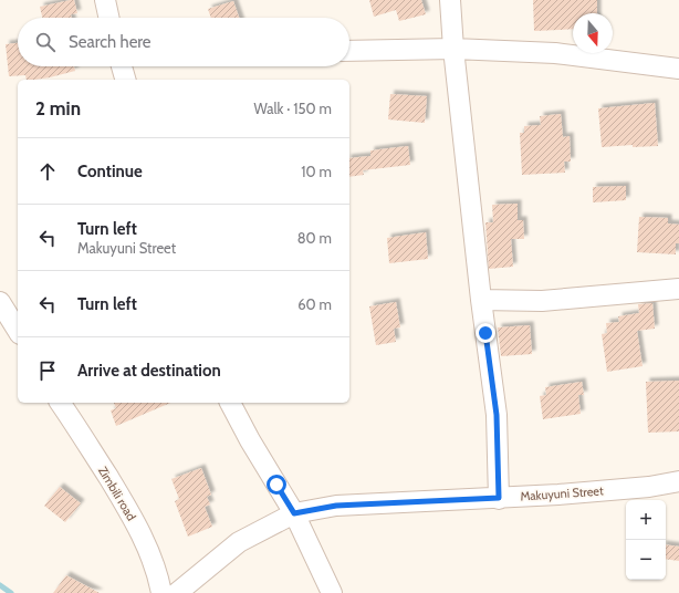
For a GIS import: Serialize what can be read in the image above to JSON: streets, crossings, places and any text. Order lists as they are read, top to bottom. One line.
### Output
{"streets":{"street":["Zimbili road","Makuyuni Street"]},"north":"bottom","page":{"search":"Search here","heading":["2 min","Walk · 150 m"],"list":[["Continue","10 m"],["Turn left","Makuyuni Street","80 m"],["Turn left","60 m"],"Arrive at destination"],"map_buttons":["+","−"]}}
